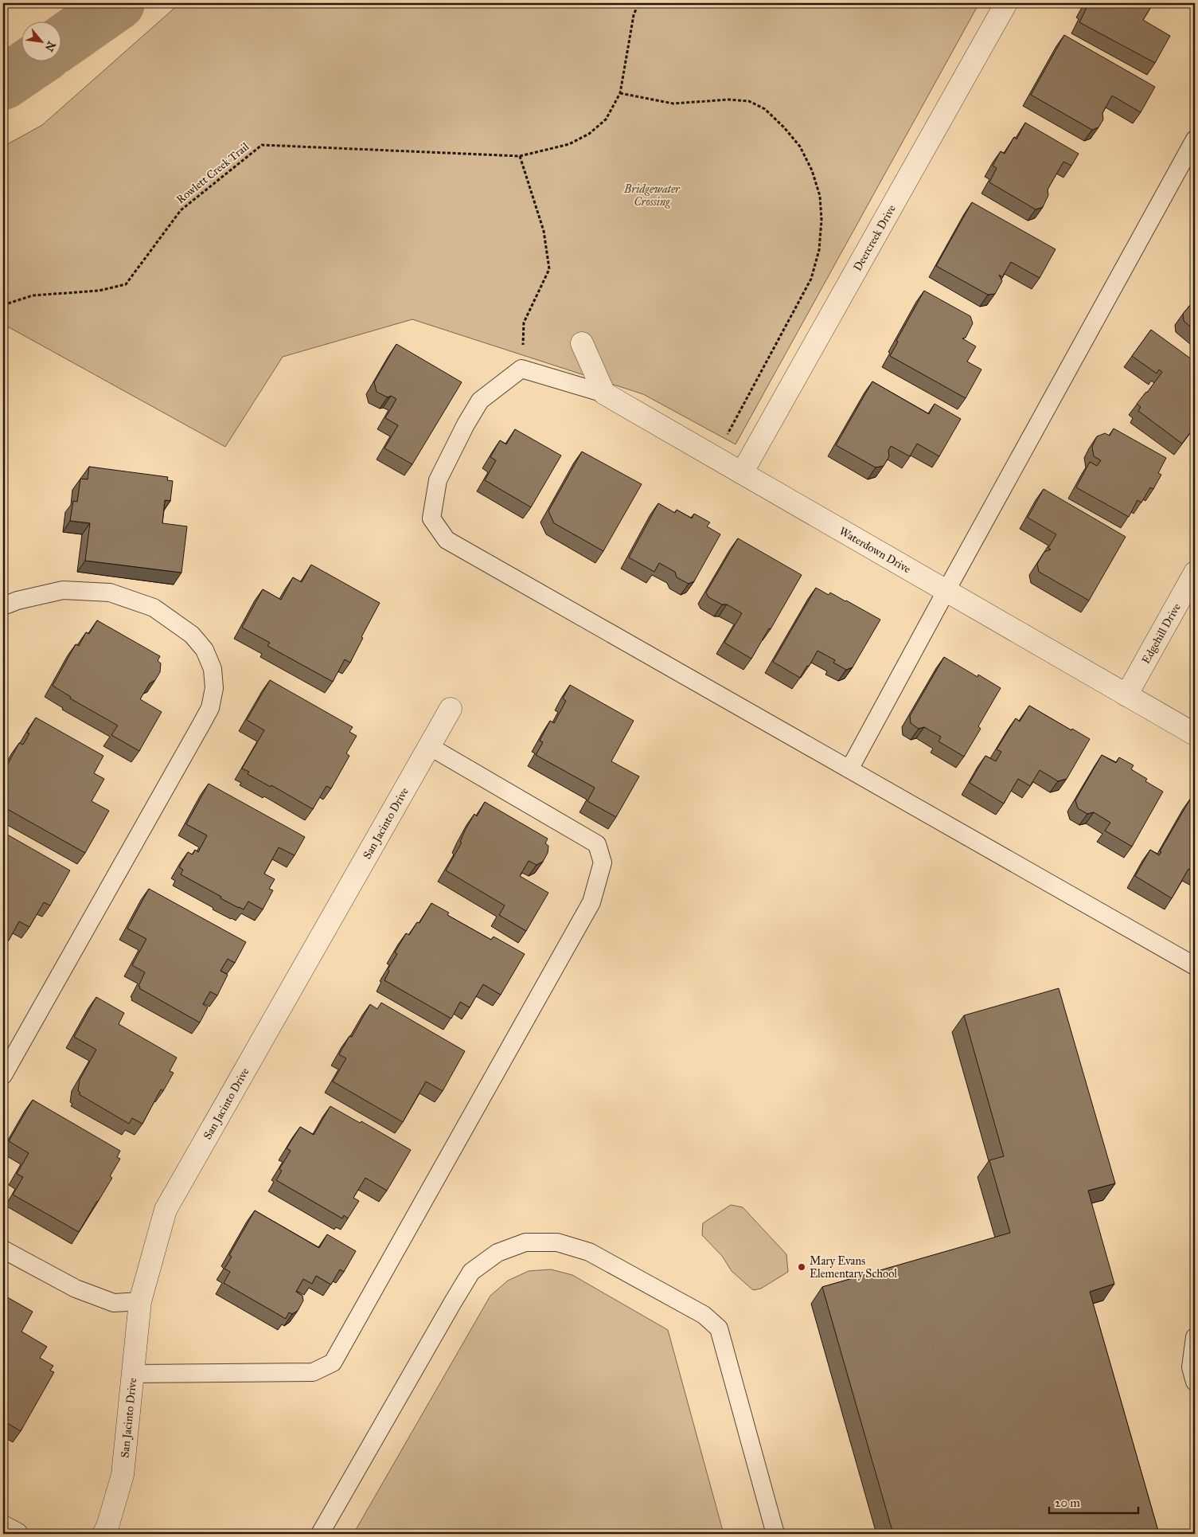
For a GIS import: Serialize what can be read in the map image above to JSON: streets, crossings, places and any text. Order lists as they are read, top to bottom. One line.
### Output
{"streets":{"street":["Deercreek Drive","Waterdown Drive","Edgehill Drive","San Jacinto Drive"],"path":["Rowlett Creek Trail"]},"crossings":[["Deercreek Drive","Waterdown Drive"],["Waterdown Drive","Edgehill Drive"]],"parks":["Bridgewater Crossing"],"places":["Mary Evans Elementary School"],"scale_bar":"20 m","north":"bottom right"}
